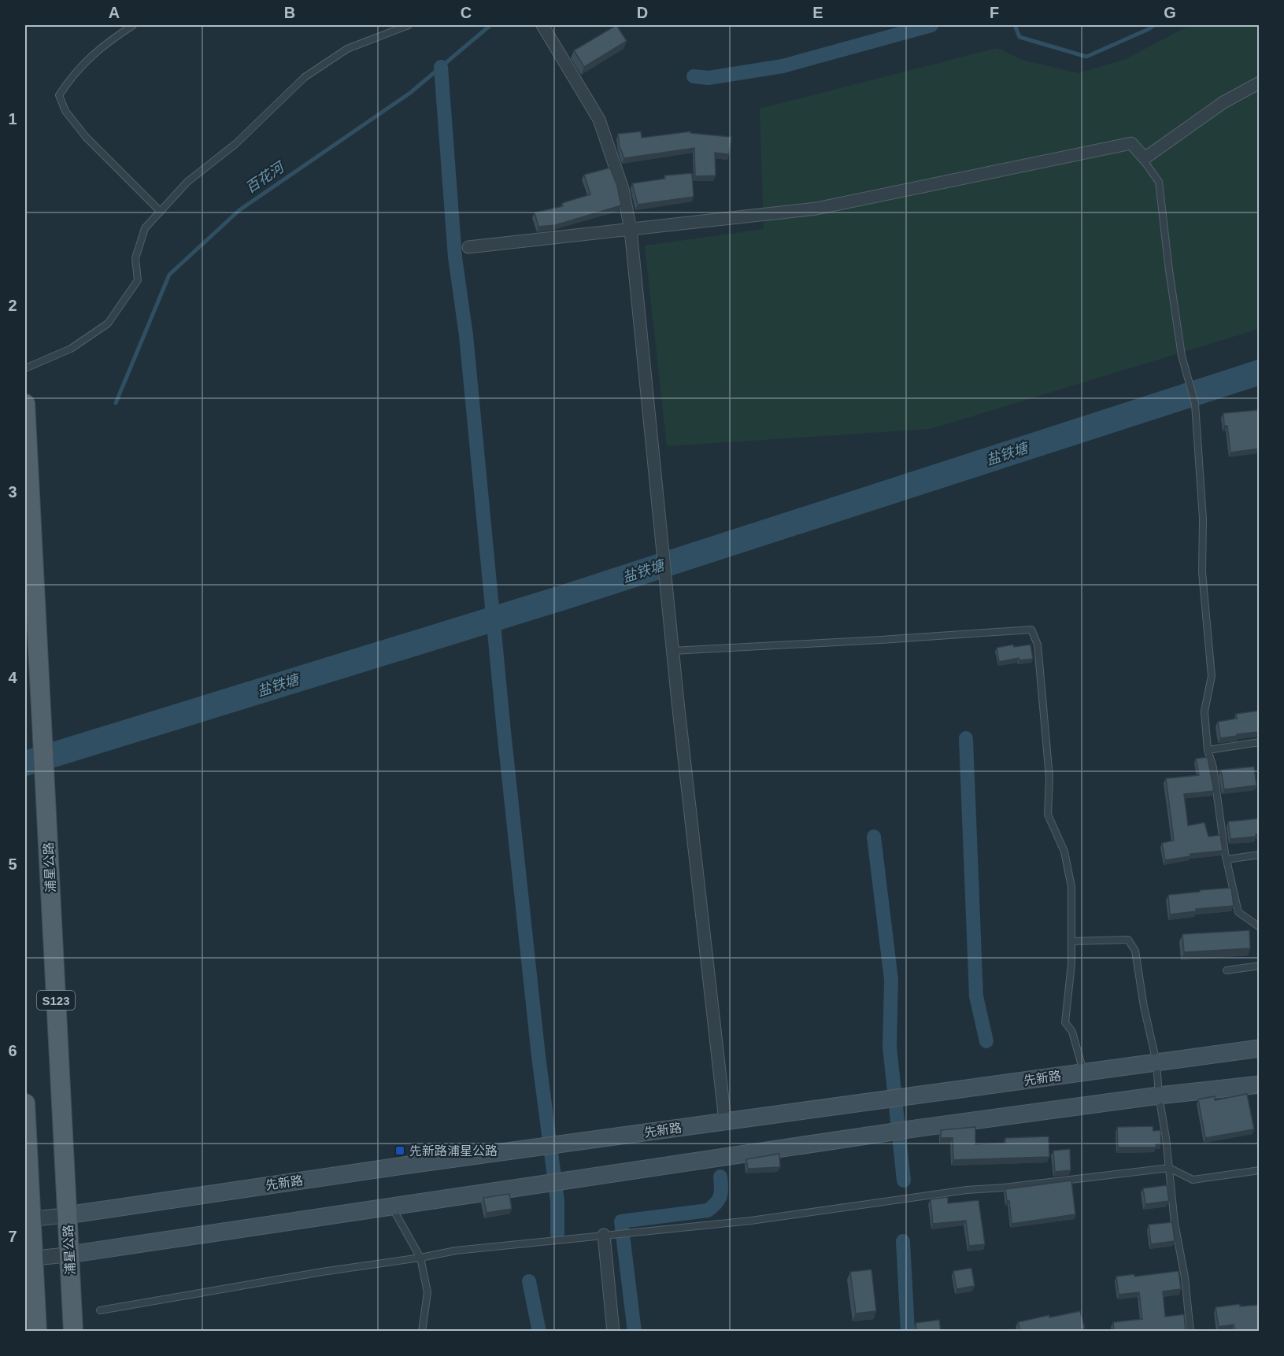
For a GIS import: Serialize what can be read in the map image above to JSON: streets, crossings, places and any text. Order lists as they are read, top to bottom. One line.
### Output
{"streets":{"main road":["浦星公路","S123","先新路"]},"crossings":[["浦星公路","先新路"]],"water":["百花河","盐铁塘"],"places":{"transit":["先新路浦星公路"]},"grid":{"columns":["A","B","C","D","E","F","G"],"rows":["1","2","3","4","5","6","7"]}}
